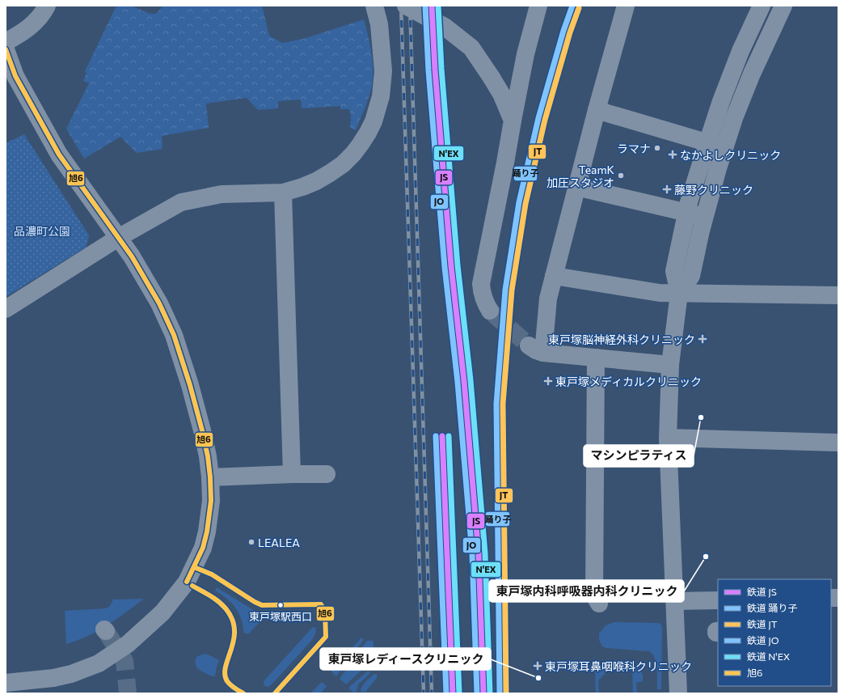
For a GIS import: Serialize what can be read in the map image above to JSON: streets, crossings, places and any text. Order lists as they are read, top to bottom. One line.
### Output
{"parks":["品濃町公園"],"places":{"other":["ラマナ","TeamK 加圧スタジオ","マシンピラティス","LEALEA","東戸塚内科呼吸器内科クリニック","東戸塚駅西口","東戸塚レディースクリニック"],"health":["なかよしクリニック","藤野クリニック","東戸塚脳神経外科クリニック","東戸塚メディカルクリニック","東戸塚耳鼻咽喉科クリニック"]},"lines":["rail line JS","rail line 踊り子","rail line JO","rail line N'EX","rail line JT","transit line 旭6"],"legend":["鉄道 JS","鉄道 踊り子","鉄道 JT","鉄道 JO","鉄道 N'EX","旭6"]}
